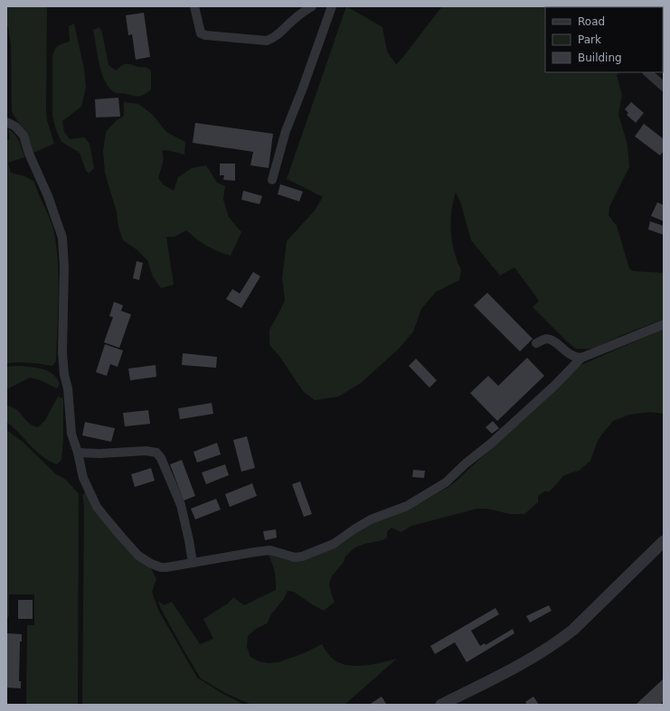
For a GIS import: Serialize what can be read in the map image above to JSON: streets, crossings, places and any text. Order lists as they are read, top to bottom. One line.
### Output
{"legend":["Road","Park","Building"]}
